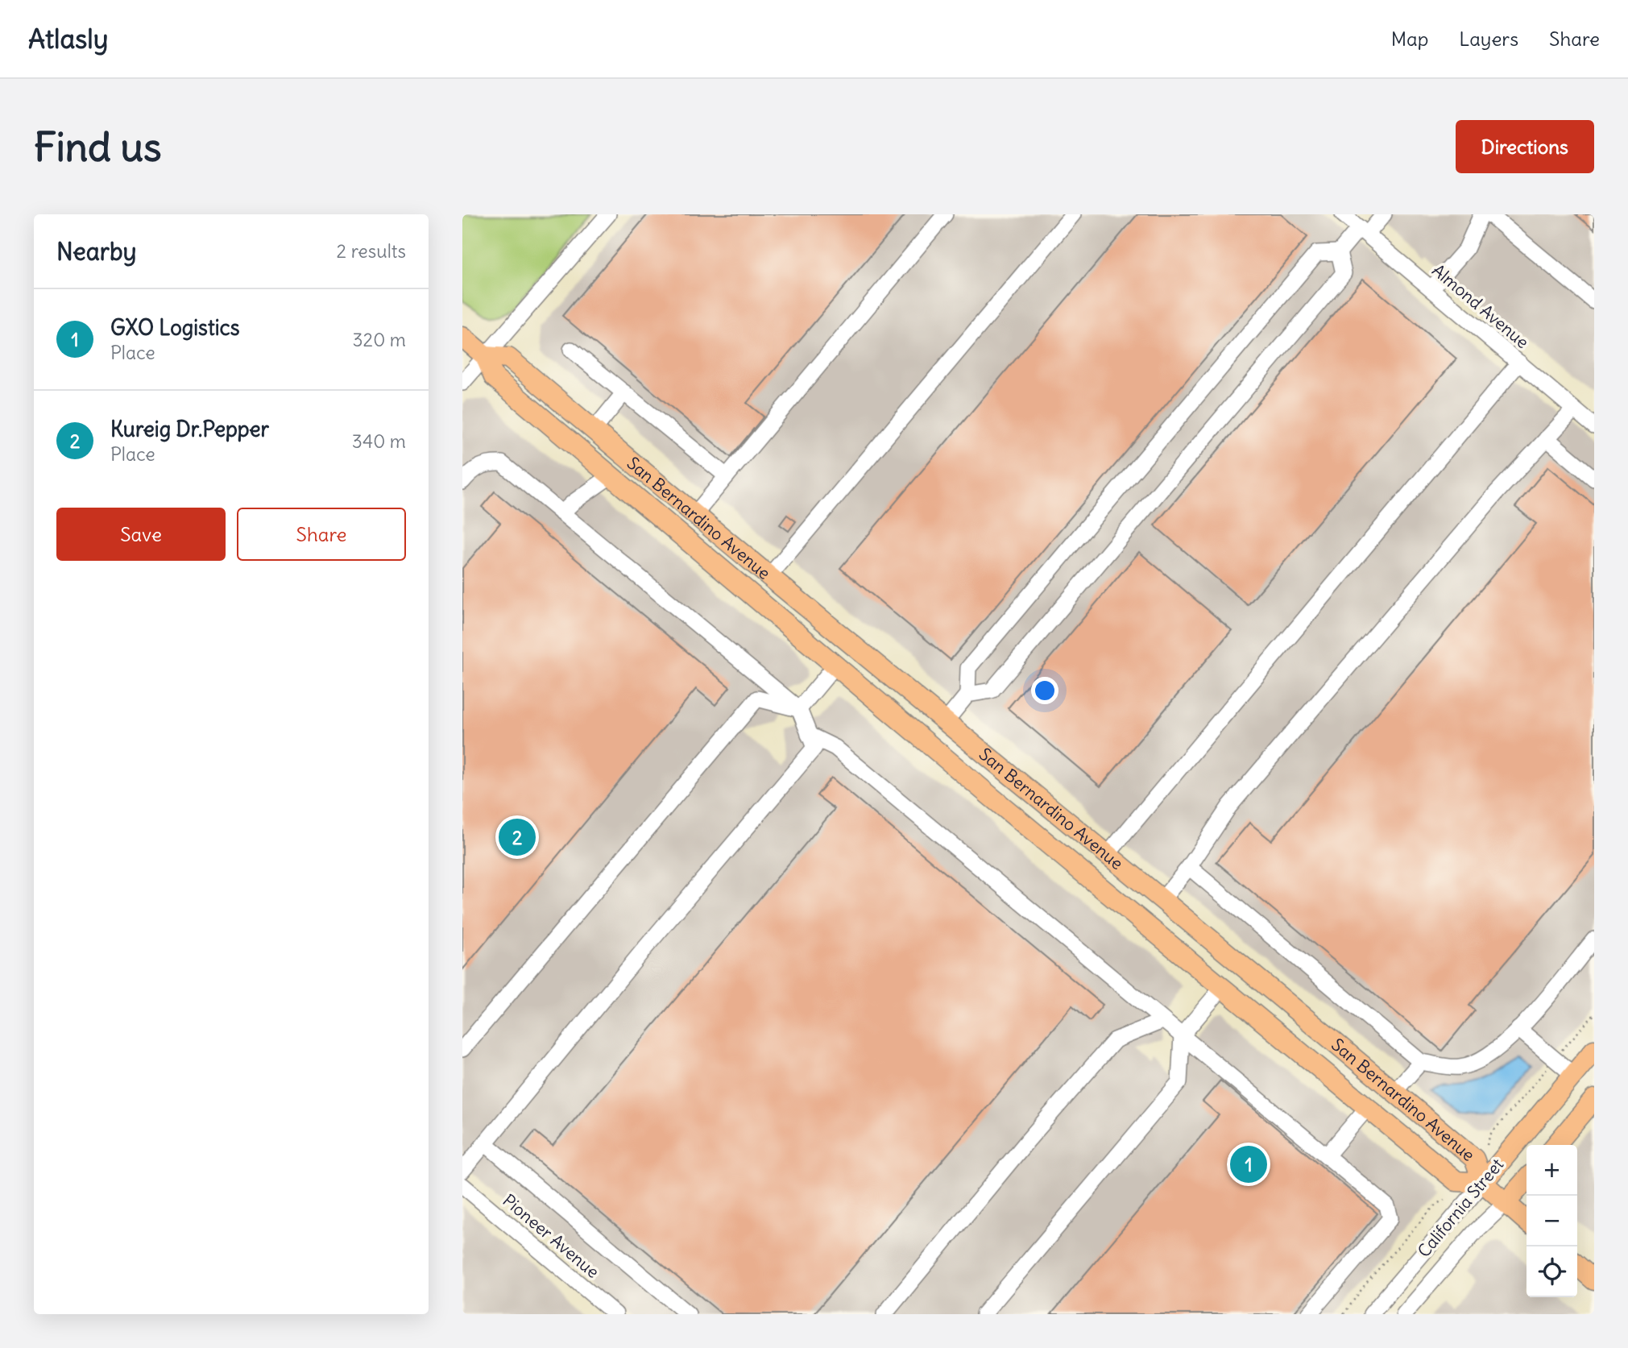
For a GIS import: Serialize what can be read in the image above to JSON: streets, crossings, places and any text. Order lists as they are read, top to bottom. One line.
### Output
{"streets":{"main road":["San Bernardino Avenue","California Street"],"street":["Almond Avenue","Pioneer Avenue"]},"crossings":[["San Bernardino Avenue","California Street"]],"page":{"header":"Atlasly","nav":["Map","Layers","Share"],"buttons":["Directions",["Save","Share"]],"title":"Find us","heading":["Nearby","2 results"],"list":[{"mark":"1","name":"GXO Logistics","note":"Place","value":"320 m"},{"mark":"2","name":"Kureig Dr.Pepper","note":"Place","value":"340 m"}],"pins":["2","1"],"map_buttons":["+","−"]}}
